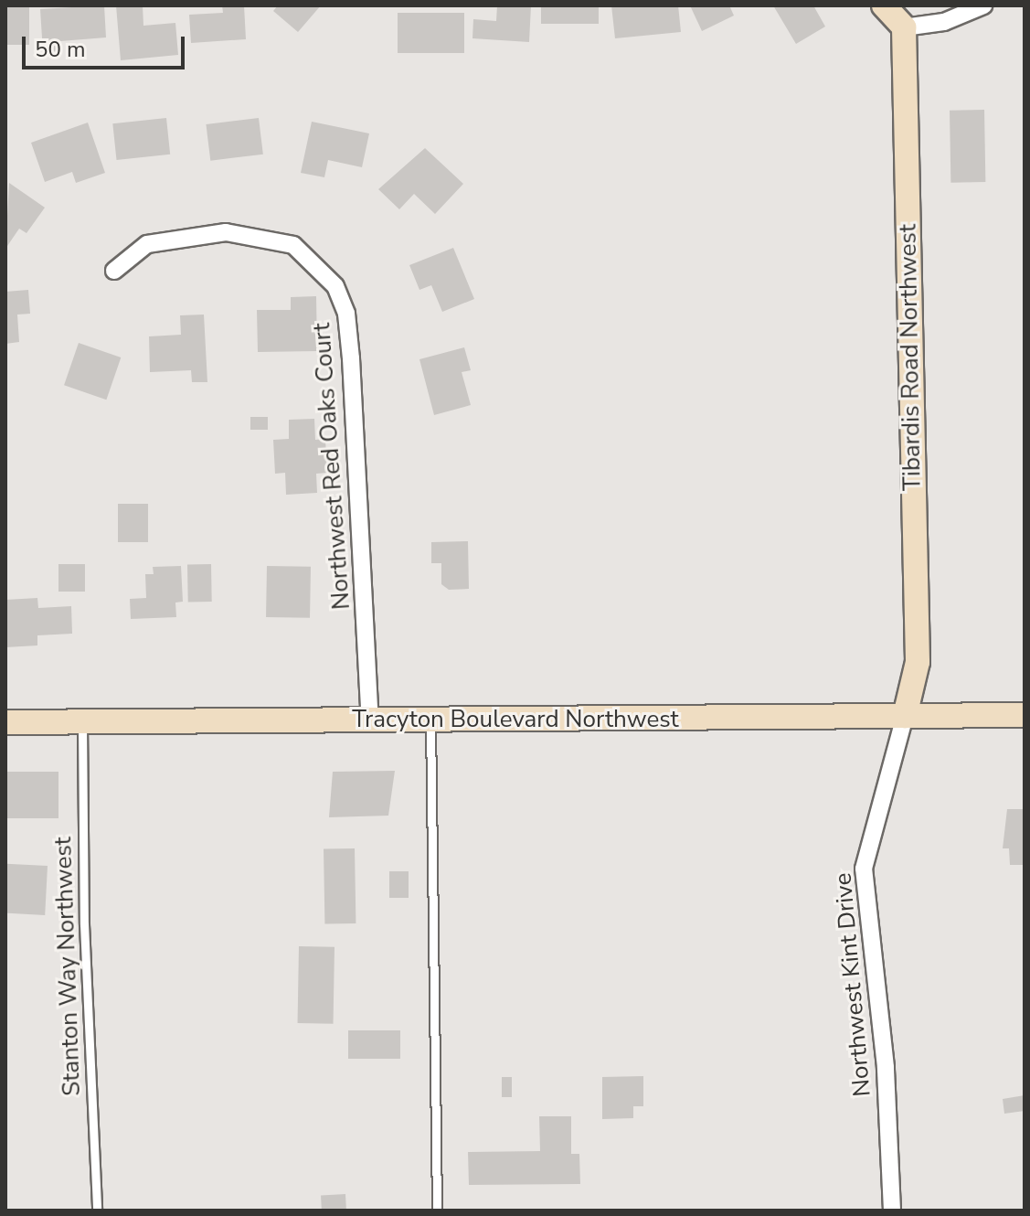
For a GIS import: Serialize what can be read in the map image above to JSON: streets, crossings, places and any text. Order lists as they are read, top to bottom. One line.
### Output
{"streets":{"main road":["Tibardis Road Northwest","Tracyton Boulevard Northwest"],"street":["Northwest Red Oaks Court","Northwest Kint Drive"],"lane":["Stanton Way Northwest"]},"crossings":[["Tibardis Road Northwest","Tracyton Boulevard Northwest"],["Tibardis Road Northwest","Northwest Kint Drive"],["Northwest Red Oaks Court","Tracyton Boulevard Northwest"],["Tracyton Boulevard Northwest","Stanton Way Northwest"],["Tracyton Boulevard Northwest","Northwest Kint Drive"]],"scale_bar":"50 m"}
